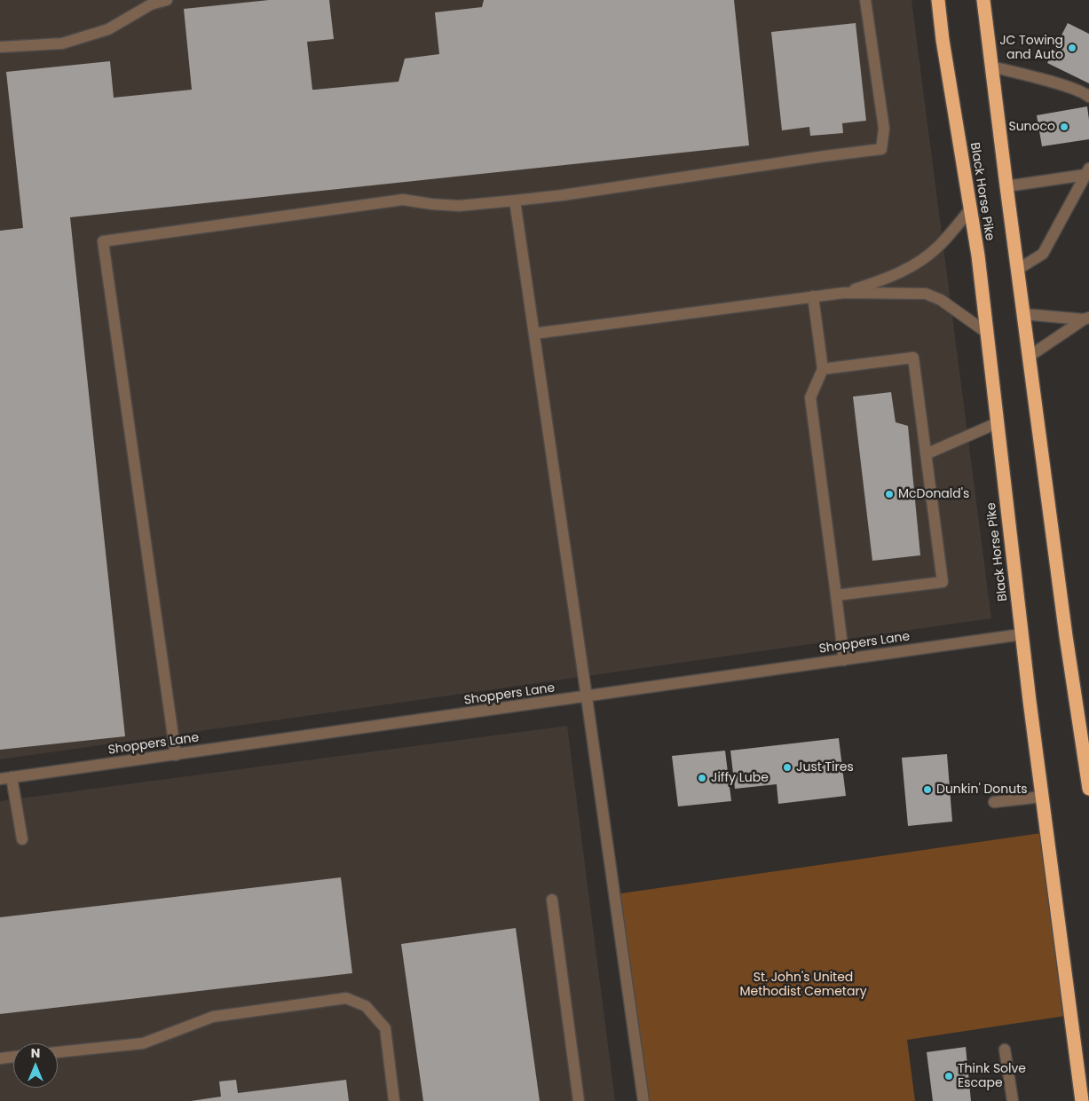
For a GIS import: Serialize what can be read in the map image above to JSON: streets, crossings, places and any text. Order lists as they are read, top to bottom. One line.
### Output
{"streets":{"highway":["Black Horse Pike"],"street":["Shoppers Lane"]},"crossings":[["Black Horse Pike","Shoppers Lane"]],"parks":["St. John's United Methodist Cemetary"],"places":["JC Towing and Auto","Sunoco","McDonald's","Just Tires","Jiffy Lube","Dunkin' Donuts","Think Solve Escape"],"north":"top"}
